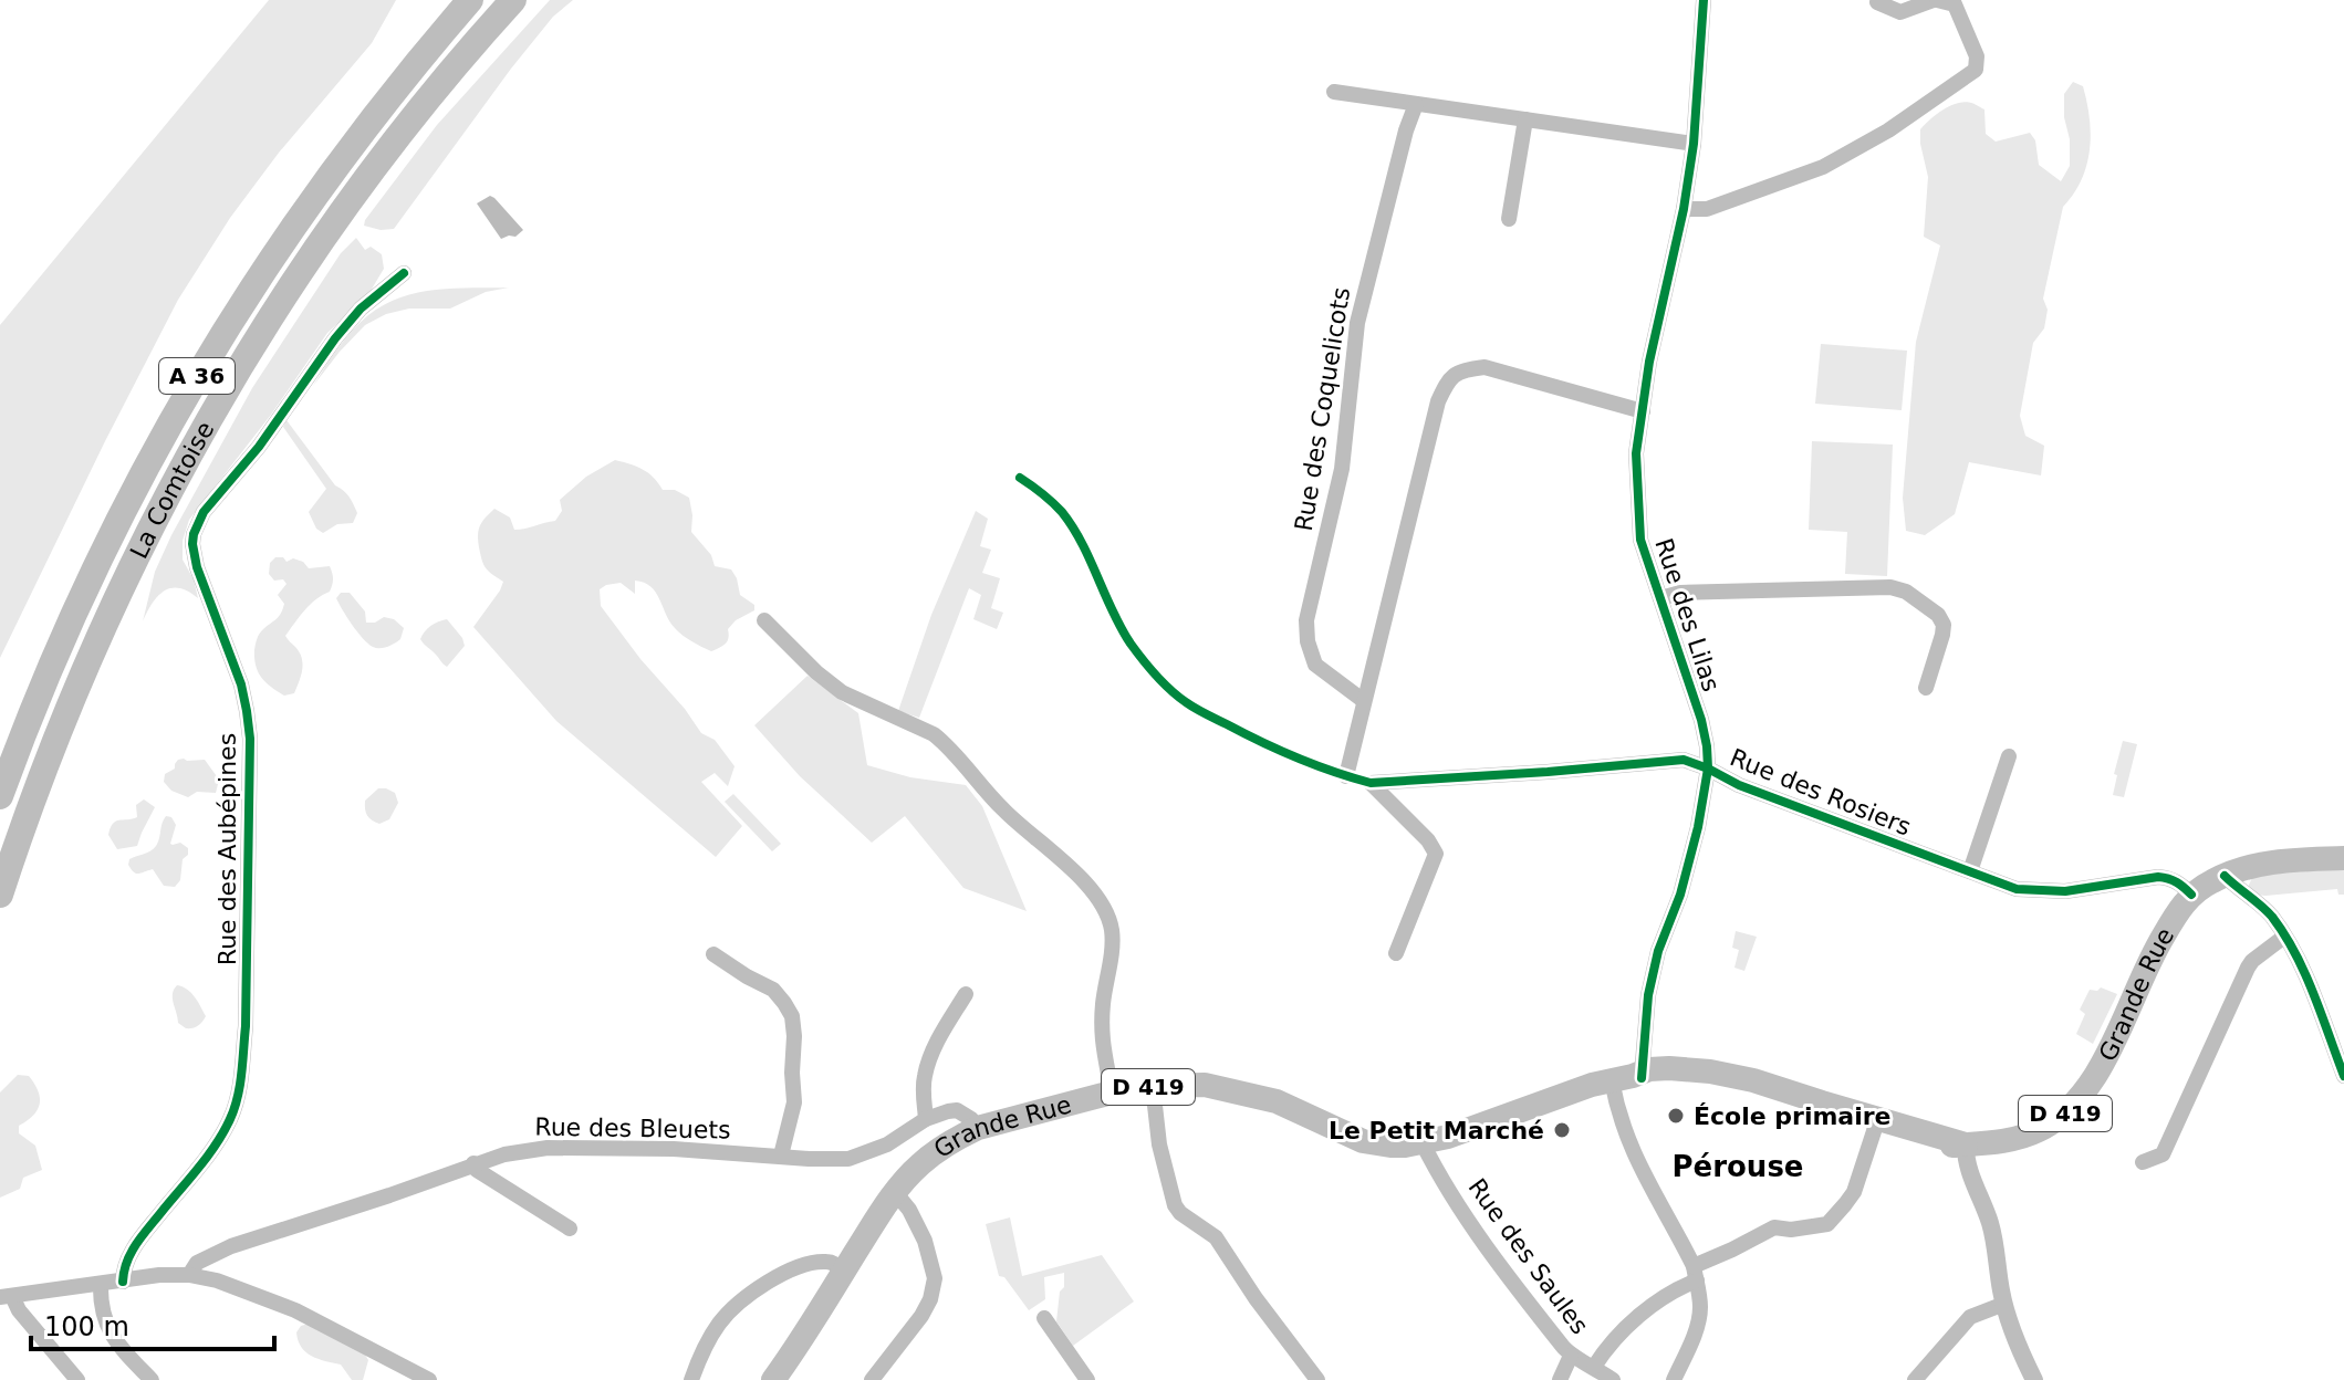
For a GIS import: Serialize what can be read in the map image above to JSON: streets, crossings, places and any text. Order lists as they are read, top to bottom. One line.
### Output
{"streets":{"highway":["A 36","La Comtoise"],"main road":["Grande Rue","D 419"],"street":["Rue des Coquelicots","Rue des Lilas","Rue des Rosiers","Rue des Aubépines","Rue des Bleuets","Rue des Saules"]},"crossings":[["Rue des Lilas","Rue des Rosiers"],["Rue des Lilas","Grande Rue"],["Rue des Rosiers","Grande Rue"],["Grande Rue","Rue des Bleuets"],["Grande Rue","Rue des Saules"]],"districts":["Pérouse"],"places":["École primaire","Le Petit Marché"],"scale_bar":"100 m"}
